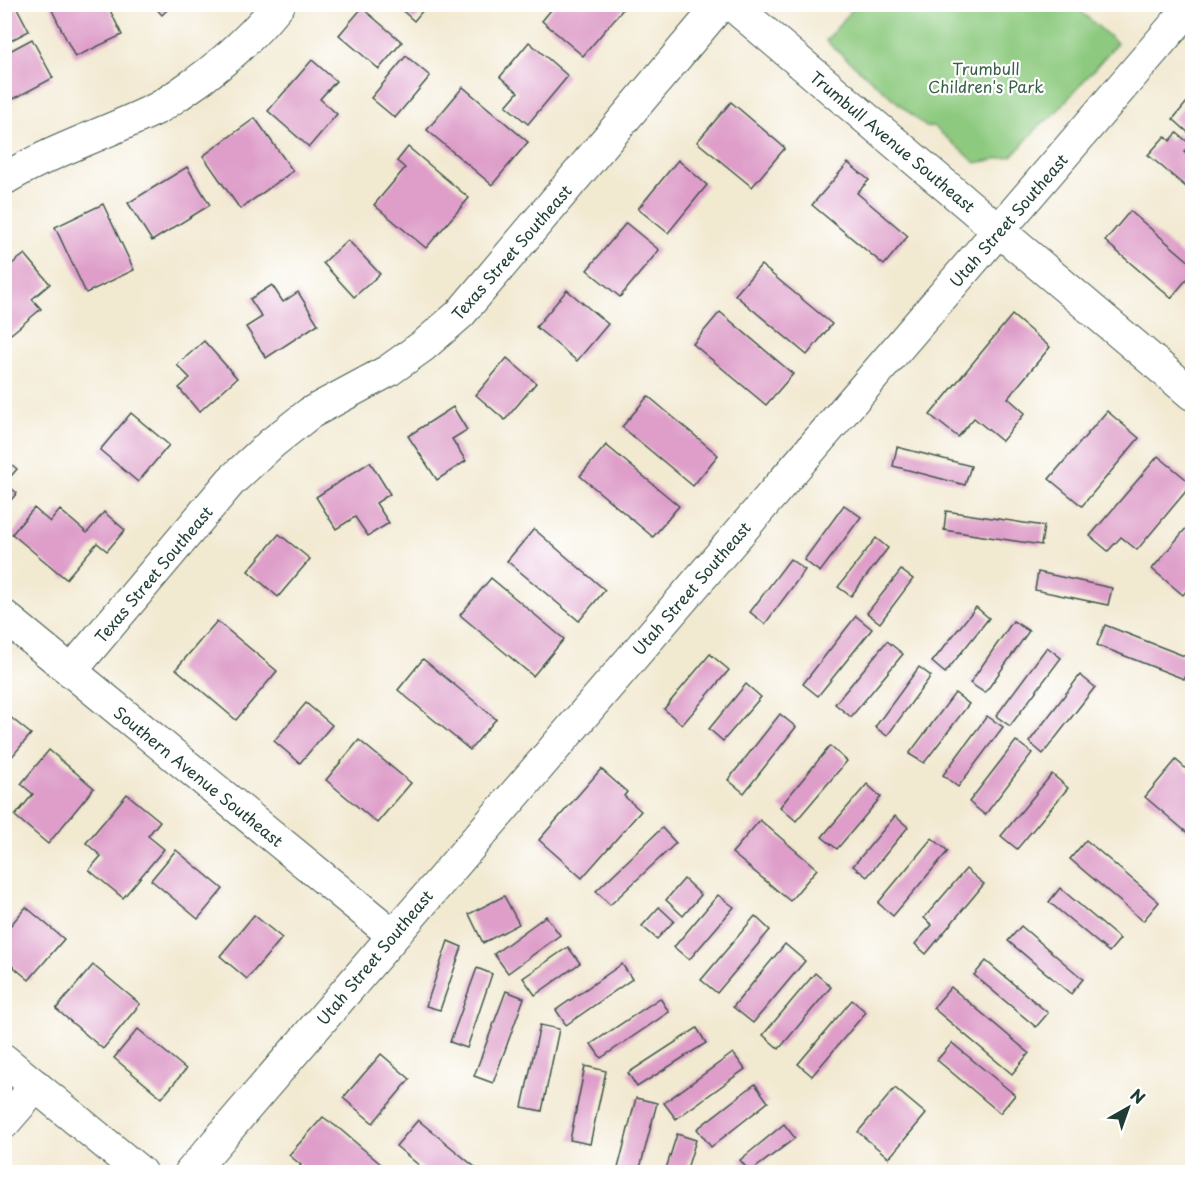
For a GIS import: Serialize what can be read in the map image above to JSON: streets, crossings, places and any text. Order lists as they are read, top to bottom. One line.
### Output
{"streets":{"street":["Trumbull Avenue Southeast","Utah Street Southeast","Texas Street Southeast","Southern Avenue Southeast"]},"crossings":[["Trumbull Avenue Southeast","Utah Street Southeast"],["Utah Street Southeast","Southern Avenue Southeast"],["Texas Street Southeast","Southern Avenue Southeast"]],"parks":["Trumbull Children's Park"],"north":"top right"}
